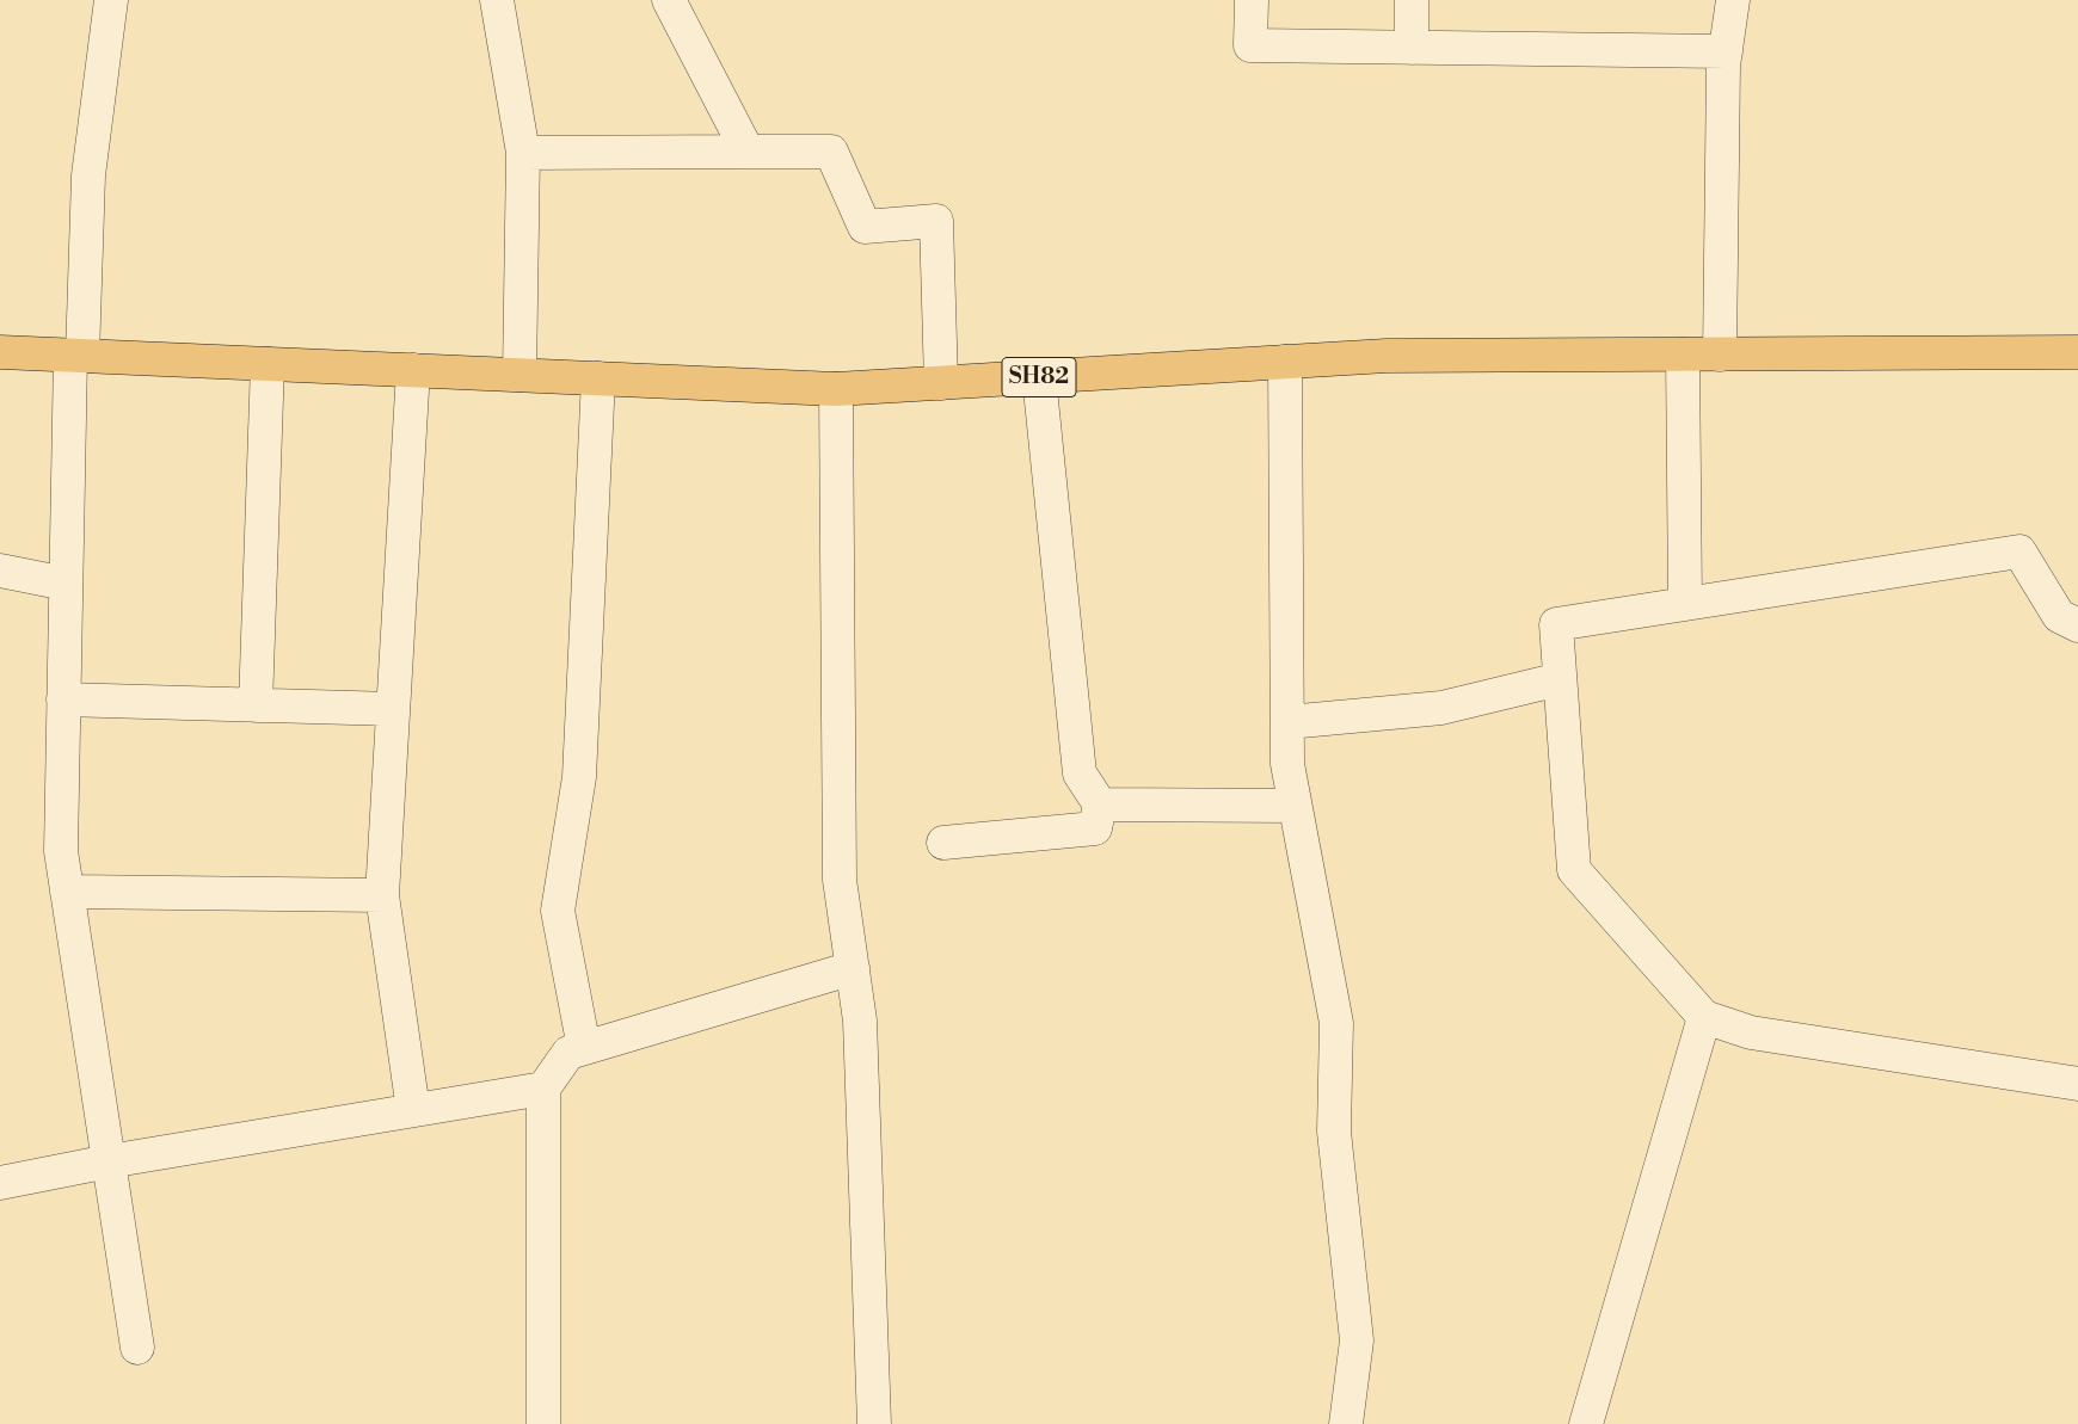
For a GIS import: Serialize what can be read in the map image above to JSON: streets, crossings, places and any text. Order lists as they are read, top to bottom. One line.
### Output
{"streets":{"main road":["SH82"]}}
